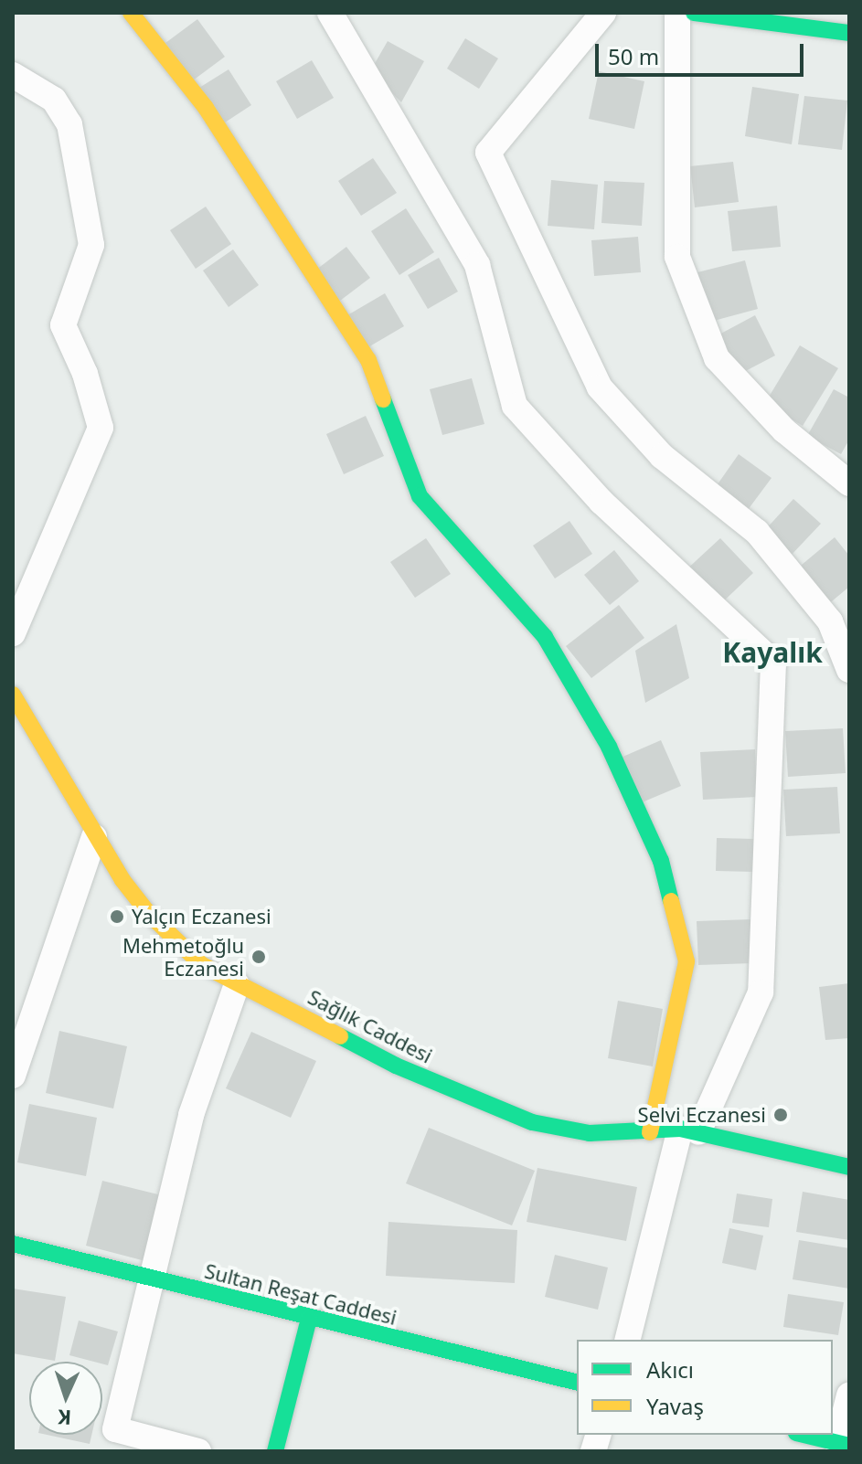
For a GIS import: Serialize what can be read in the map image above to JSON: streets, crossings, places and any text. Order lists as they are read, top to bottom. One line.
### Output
{"streets":{"street":["Sağlık Caddesi","Sultan Reşat Caddesi"]},"districts":["Kayalık"],"places":["Yalçın Eczanesi","Mehmetoğlu Eczanesi","Selvi Eczanesi"],"legend":["Akıcı","Yavaş"],"scale_bar":"50 m","north":"bottom"}
